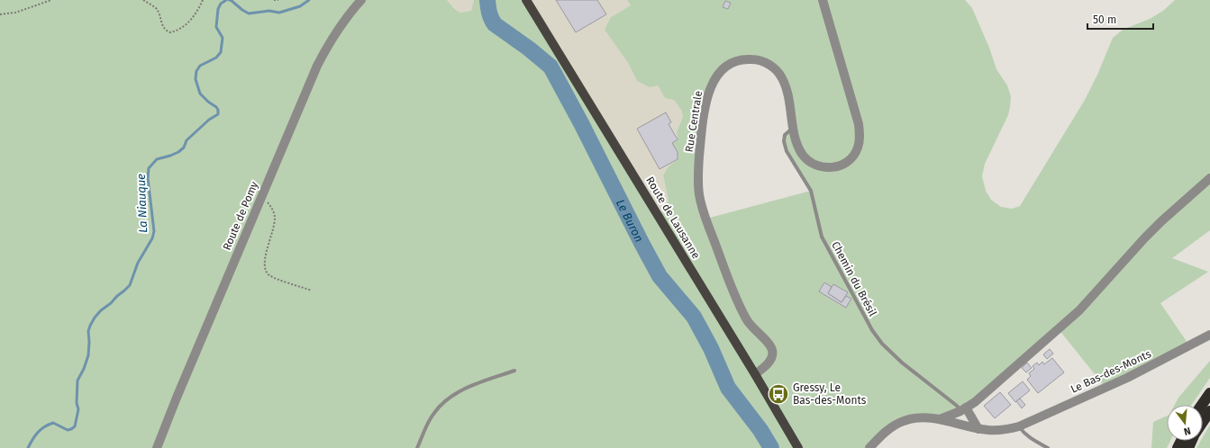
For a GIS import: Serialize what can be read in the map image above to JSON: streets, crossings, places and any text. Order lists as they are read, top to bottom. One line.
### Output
{"streets":{"main road":["Route de Lausanne"],"street":["Rue Centrale","Route de Pomy","Le Bas-des-Monts"],"lane":["Chemin du Brésil"]},"crossings":[["Rue Centrale","Route de Lausanne"],["Rue Centrale","Chemin du Brésil"]],"water":["La Niauque","Le Buron"],"places":{"bus stop":["Gressy, Le Bas-des-Monts"]},"scale_bar":"50 m","north":"bottom"}
